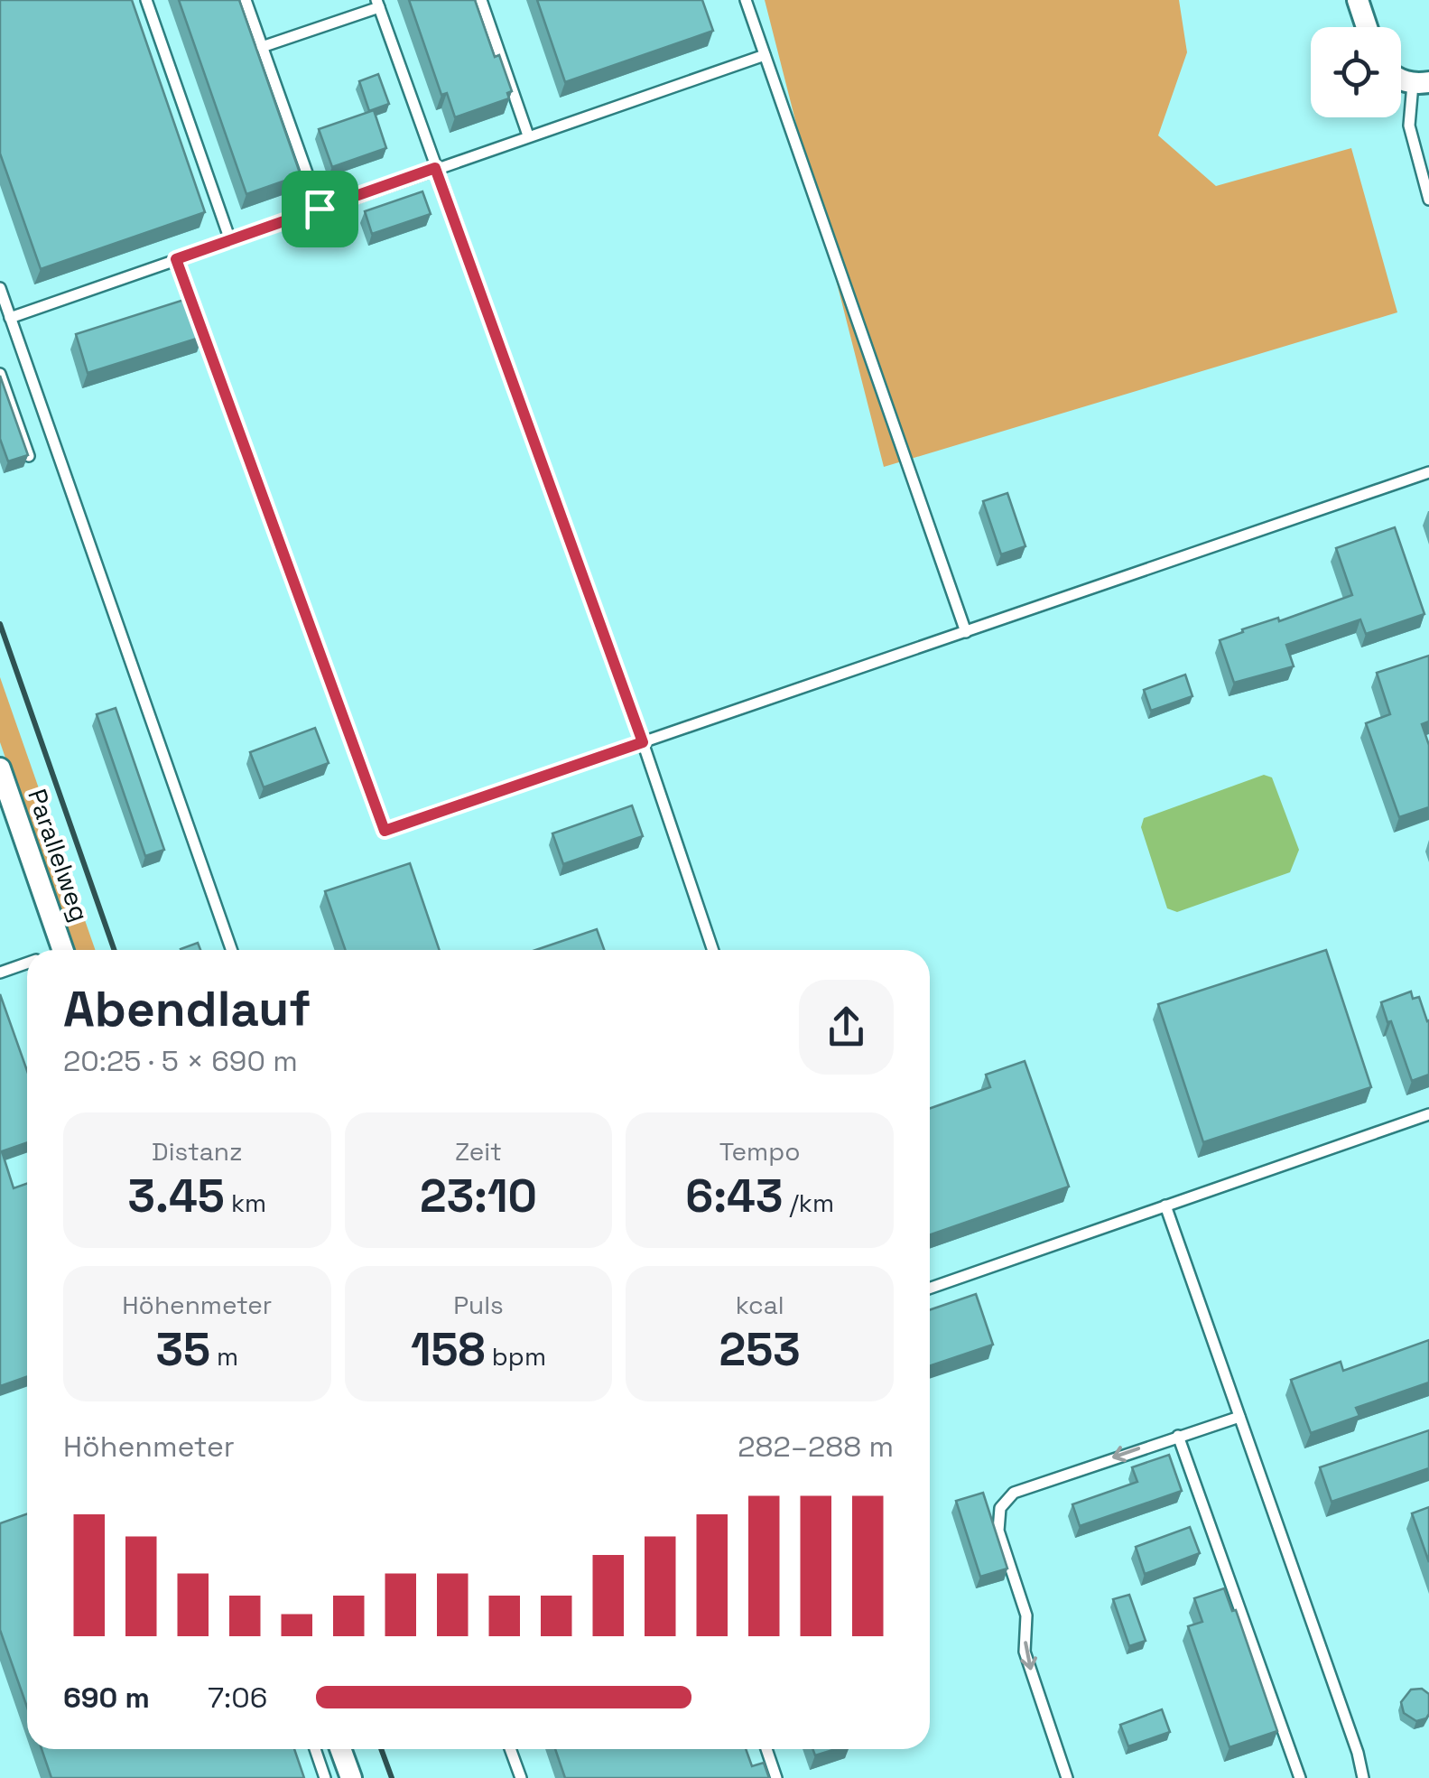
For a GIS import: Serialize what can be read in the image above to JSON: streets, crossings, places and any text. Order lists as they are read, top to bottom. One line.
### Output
{"streets":{"street":["Parallelweg"]},"page":{"heading":["Abendlauf","20:25 · 5 × 690 m"],"stats":[["Distanz","3.45 km"],["Zeit","23:10"],["Tempo","6:43 /km"],["Höhenmeter","35 m"],["Puls","158 bpm"],["kcal","253"]],"chart":["Höhenmeter","282–288 m"],"list":[{"name":"690 m","note":"7:06"}]}}
